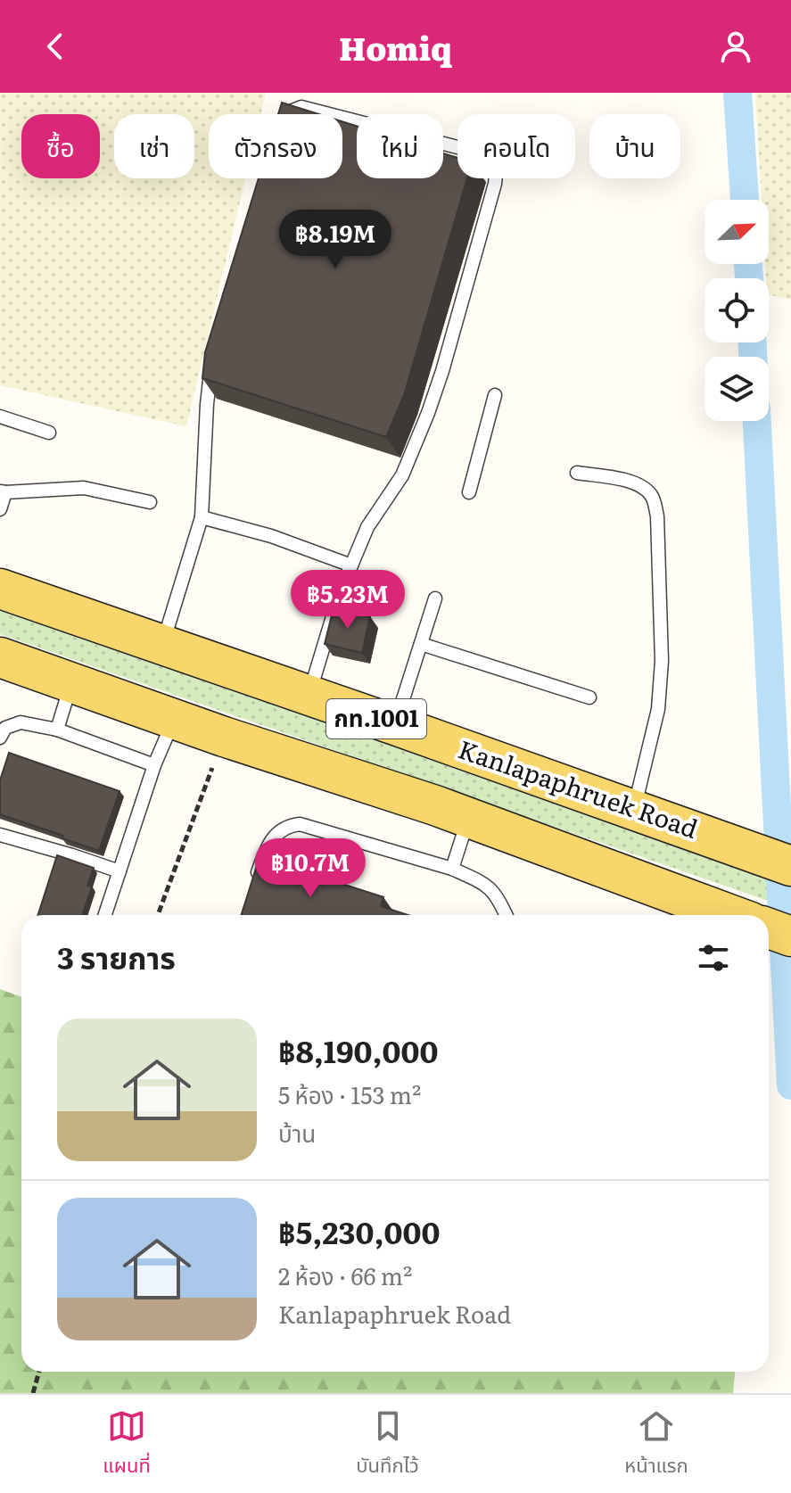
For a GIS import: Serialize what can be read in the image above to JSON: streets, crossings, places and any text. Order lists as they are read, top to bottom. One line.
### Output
{"streets":{"main road":["กท.1001","Kanlapaphruek Road"]},"north":"top right","page":{"header":"Homiq","chip":["ซื้อ","เช่า","ตัวกรอง","ใหม่","คอนโด","บ้าน"],"price":["฿8.19M","฿5.23M","฿10.7M"],"heading":"3 รายการ","list":[{"name":"฿8,190,000","note":"5 ห้อง · 153 m² · บ้าน"},{"name":"฿5,230,000","note":"2 ห้อง · 66 m² · Kanlapaphruek Road"}],"tabs":["แผนที่","บันทึกไว้","หน้าแรก"]}}
